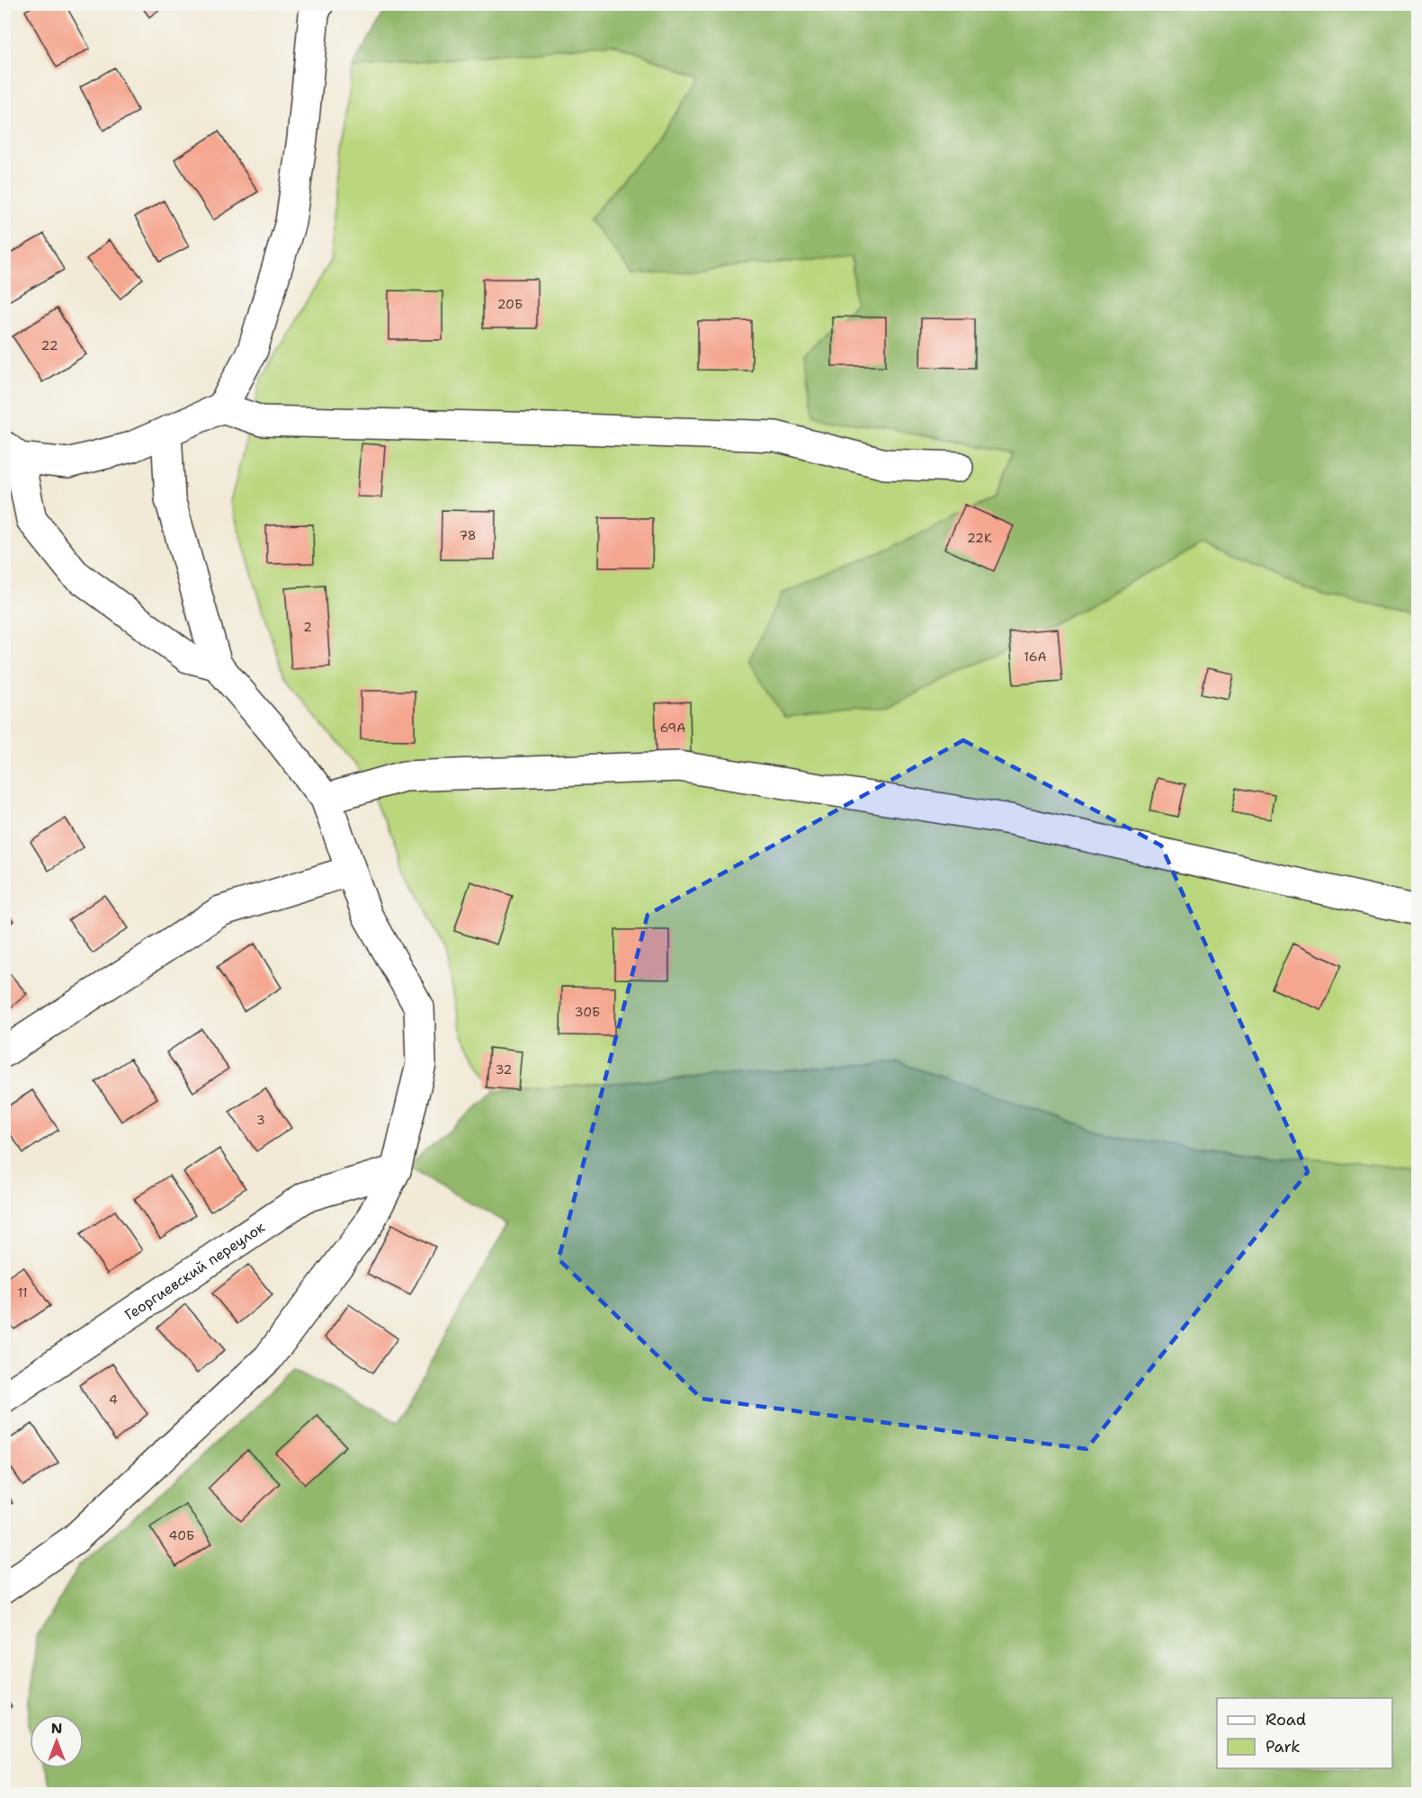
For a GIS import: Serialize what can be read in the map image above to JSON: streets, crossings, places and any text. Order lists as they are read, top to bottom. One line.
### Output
{"streets":{"street":["Георгиевский переулок"]},"house_numbers":["20Б","22","78","22К","2","16А","69А","30Б","32","3","11","4","40Б"],"legend":["Road","Park"],"north":"top"}
